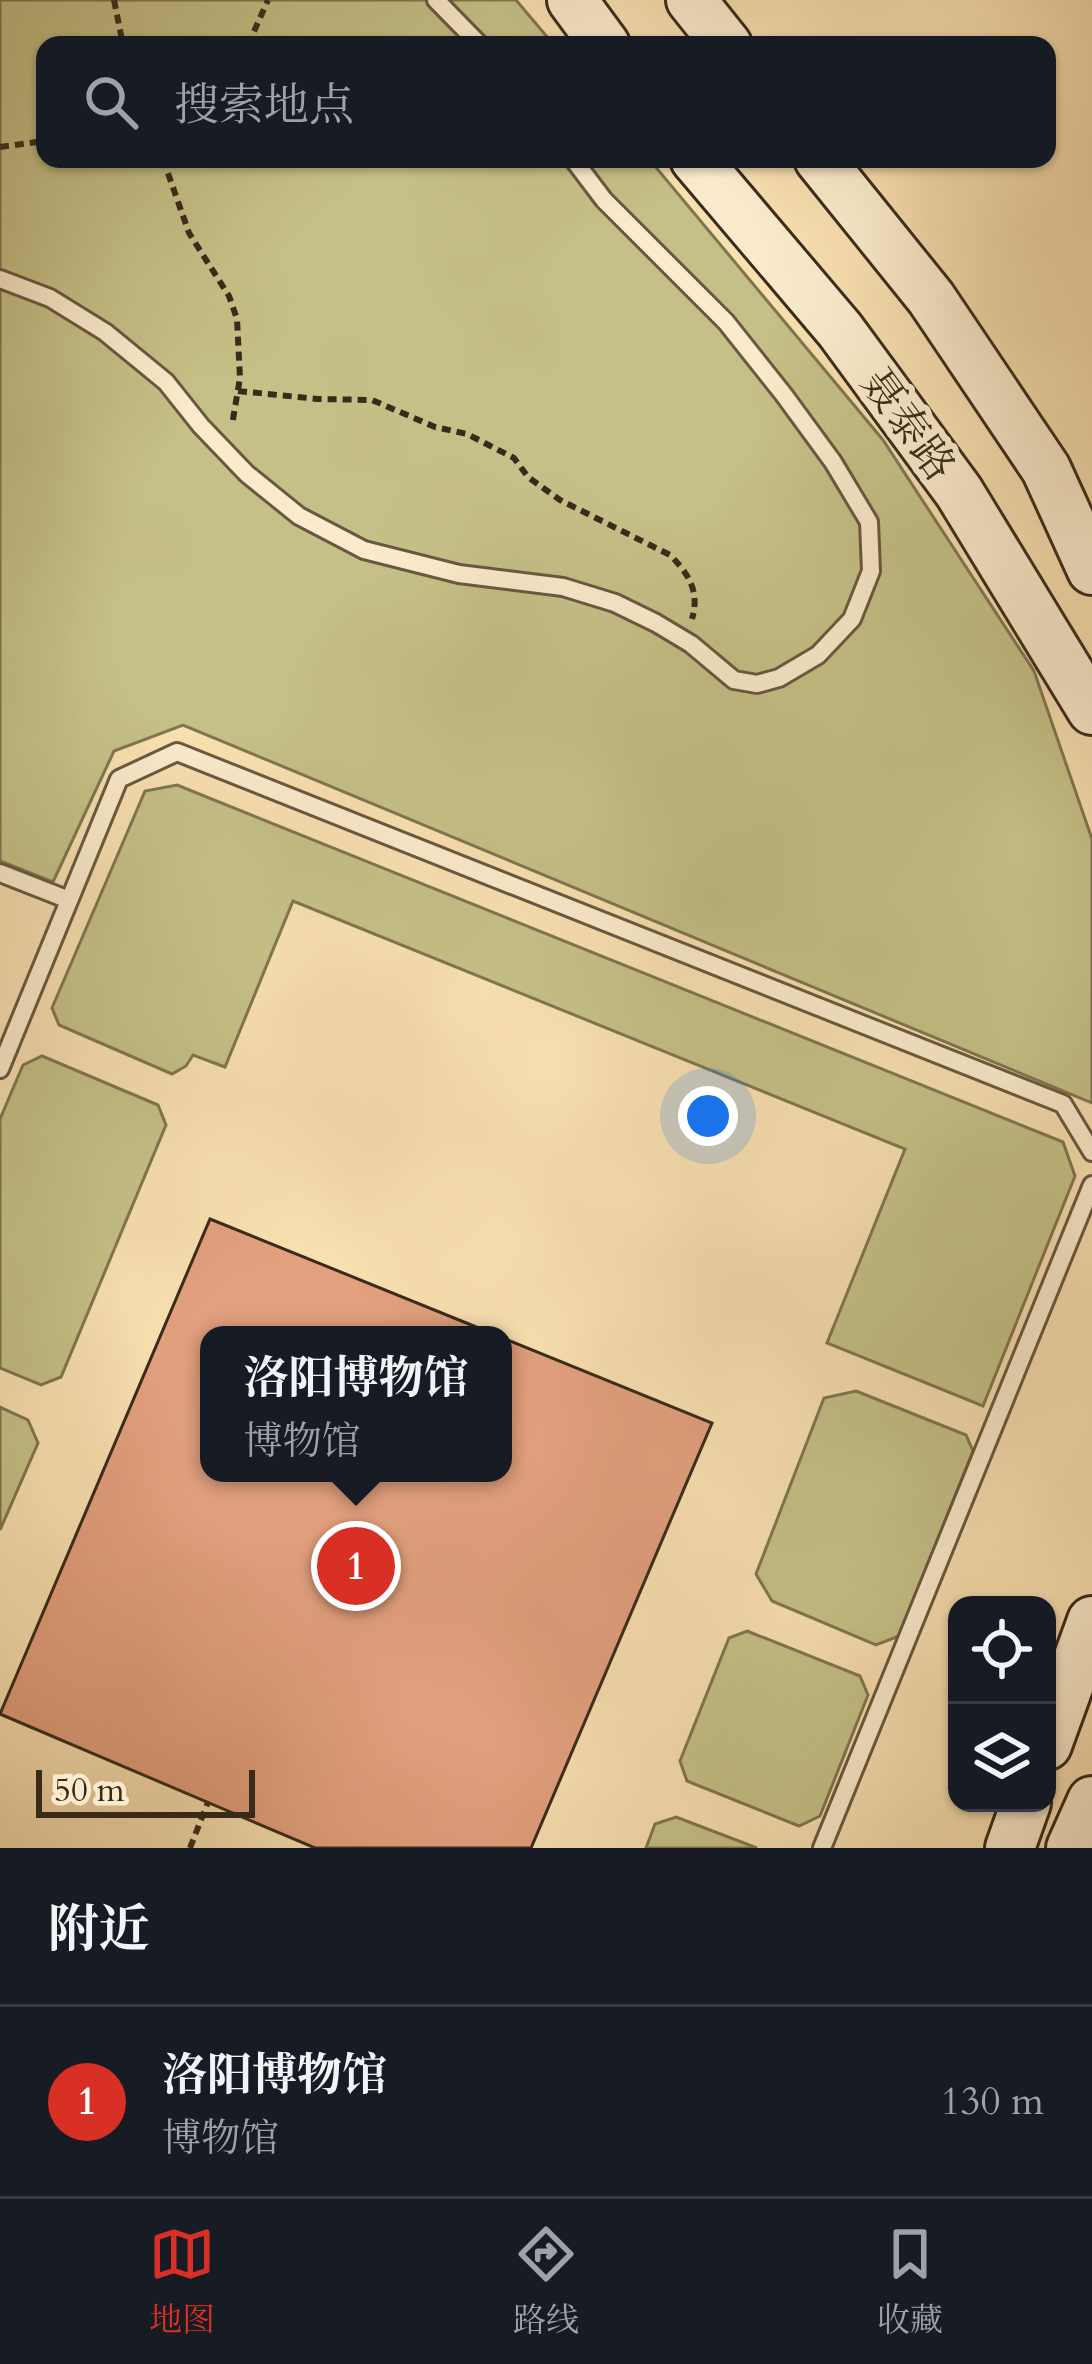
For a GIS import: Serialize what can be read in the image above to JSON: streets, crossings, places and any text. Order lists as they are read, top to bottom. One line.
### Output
{"streets":{"main road":["聂泰路"]},"scale_bar":"50 m","page":{"search":"搜索地点","popup":["洛阳博物馆","博物馆"],"pins":"1","scale":"50 m","heading":"附近","list":[{"mark":"1","name":"洛阳博物馆","note":"博物馆","value":"130 m"}],"nav":["地图","路线","收藏"]}}
